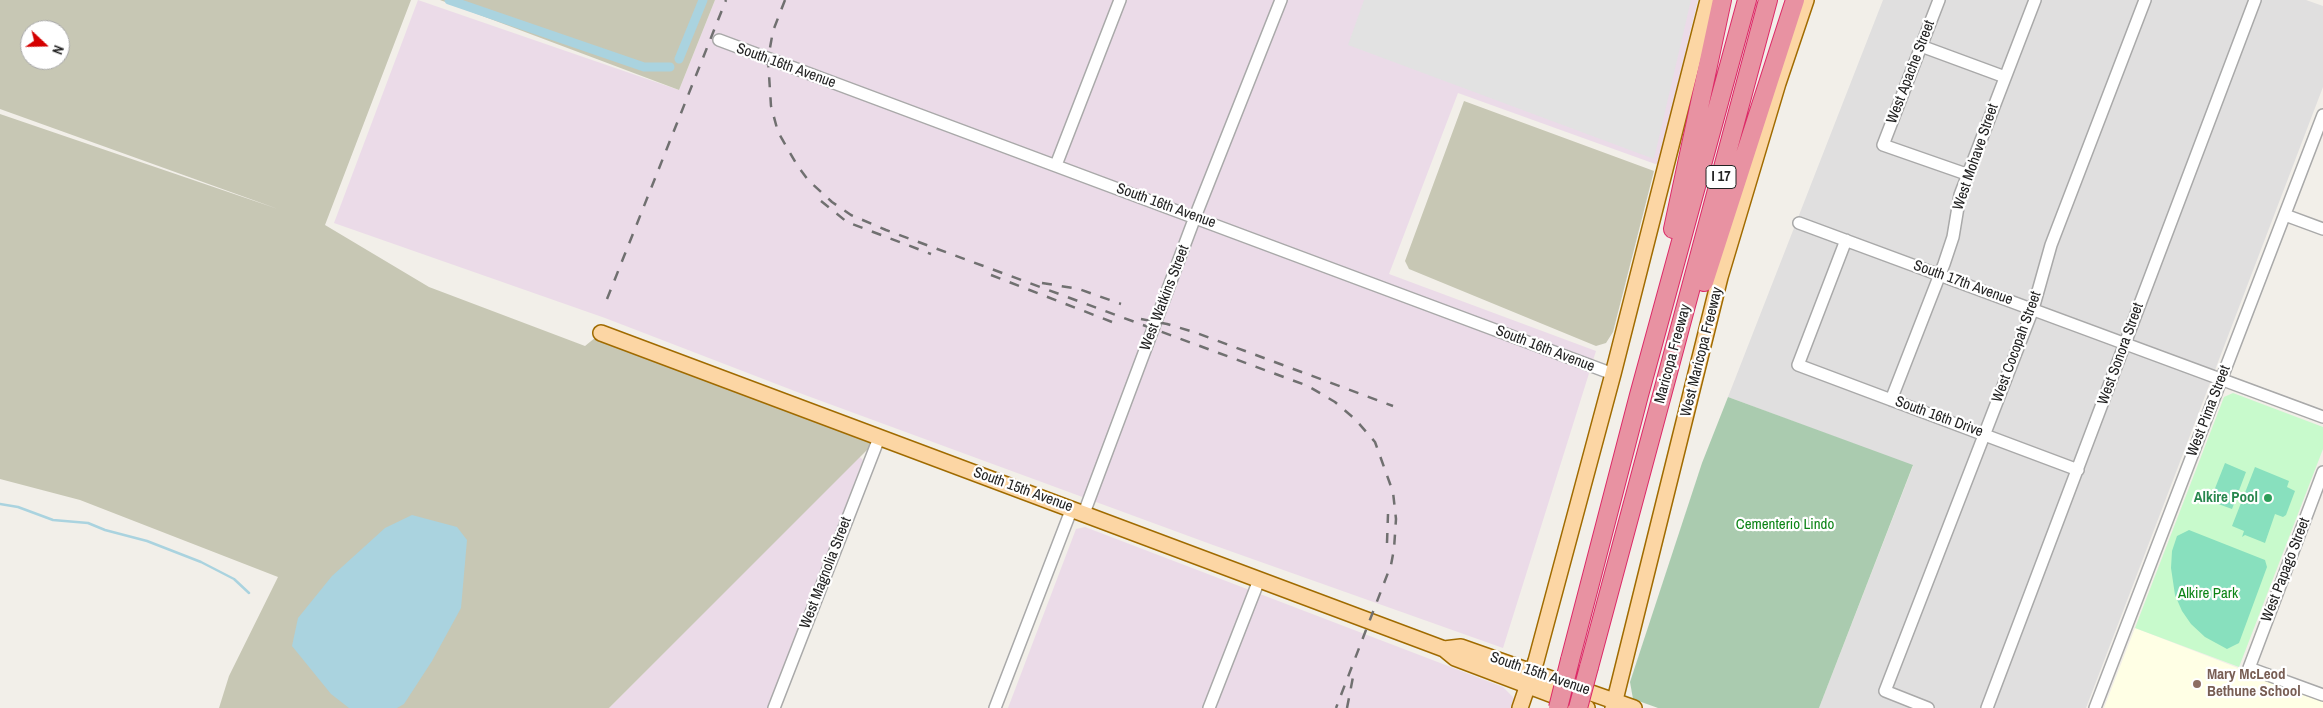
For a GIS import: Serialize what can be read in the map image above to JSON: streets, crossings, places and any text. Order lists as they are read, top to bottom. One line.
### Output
{"streets":{"highway":["I 17","Maricopa Freeway"],"main road":["West Maricopa Freeway","South 15th Avenue"],"street":["South 16th Avenue","West Apache Street","West Mohave Street","South 17th Avenue","West Watkins Street","West Cocopah Street","West Sonora Street","West Pima Street","South 16th Drive","West Papago Street","West Magnolia Street"]},"crossings":[["South 16th Avenue","West Watkins Street"],["West Apache Street","West Mohave Street"],["West Mohave Street","South 17th Avenue"],["West Mohave Street","South 16th Drive"],["South 17th Avenue","West Cocopah Street"],["South 17th Avenue","West Sonora Street"],["South 17th Avenue","West Pima Street"],["South 17th Avenue","South 16th Drive"],["West Watkins Street","South 15th Avenue"],["West Cocopah Street","South 16th Drive"],["West Maricopa Freeway","South 15th Avenue"],["West Sonora Street","South 16th Drive"],["South 15th Avenue","West Magnolia Street"]],"parks":["Cementerio Lindo","Alkire Park"],"places":["Alkire Pool","Mary McLeod Bethune School"],"north":"right"}
